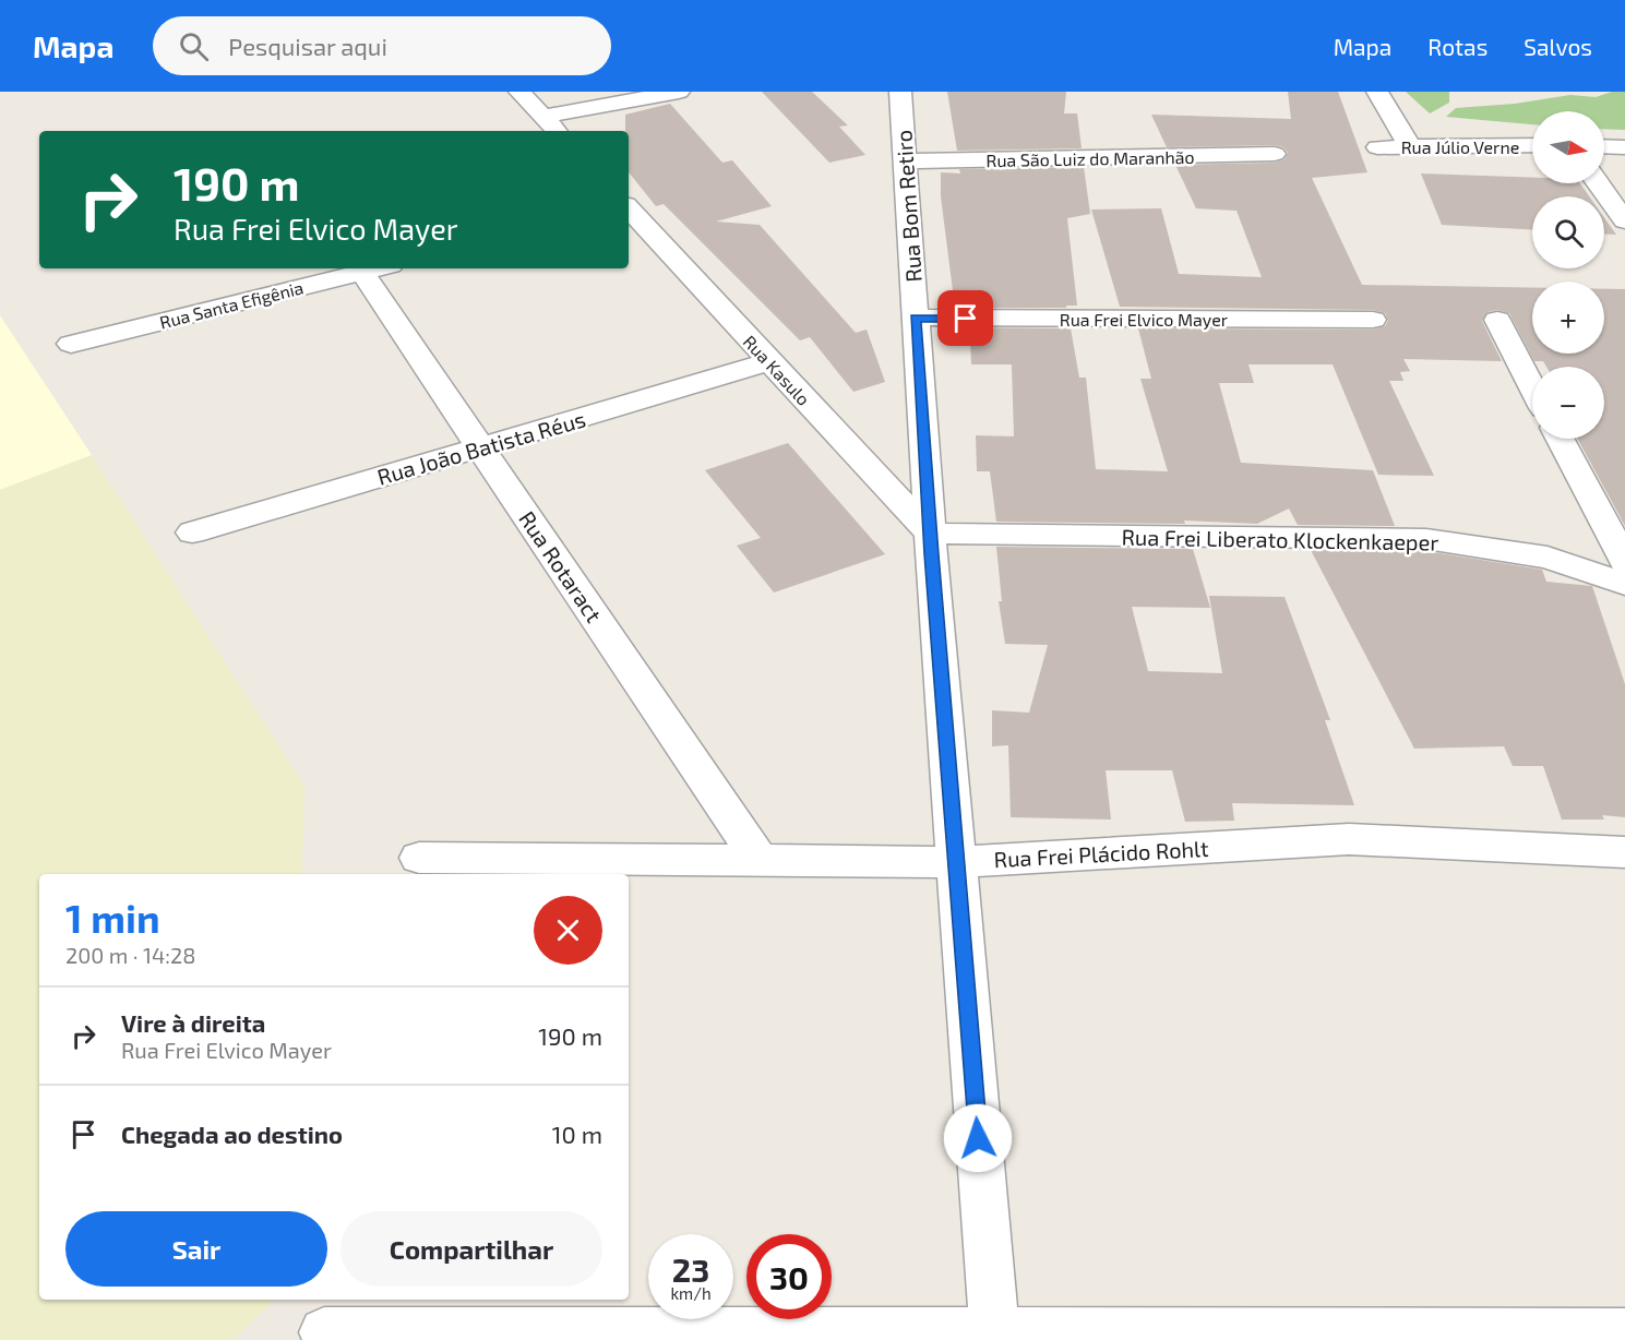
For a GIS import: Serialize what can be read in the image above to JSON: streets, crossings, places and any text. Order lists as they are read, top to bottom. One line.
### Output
{"streets":{"street":["Rua Júlio Verne","Rua São Luiz do Maranhão","Rua Bom Retiro","Rua Santa Efigênia","Rua Frei Elvico Mayer","Rua Kasulo","Rua João Batista Réus","Rua Frei Liberato Klockenkaeper","Rua Rotaract","Rua Frei Plácido Rohlt"]},"crossings":[["Rua São Luiz do Maranhão","Rua Bom Retiro"],["Rua Bom Retiro","Rua Frei Elvico Mayer"],["Rua Bom Retiro","Rua Kasulo"],["Rua Bom Retiro","Rua Frei Liberato Klockenkaeper"],["Rua Bom Retiro","Rua Frei Plácido Rohlt"],["Rua Santa Efigênia","Rua Rotaract"],["Rua Kasulo","Rua João Batista Réus"],["Rua Kasulo","Rua Frei Liberato Klockenkaeper"],["Rua João Batista Réus","Rua Rotaract"],["Rua Rotaract","Rua Frei Plácido Rohlt"]],"north":"right","page":{"header":"Mapa","search":"Pesquisar aqui","nav":["Mapa","Rotas","Salvos"],"map_buttons":["+","−"],"turn":["190 m","Rua Frei Elvico Mayer"],"heading":["1 min","200 m · 14:28"],"list":[{"name":"Vire à direita","note":"Rua Frei Elvico Mayer","value":"190 m"},{"name":"Chegada ao destino","value":"10 m"}],"buttons":["Sair","Compartilhar"],"speed":"23 km/h","limit":"30"}}
